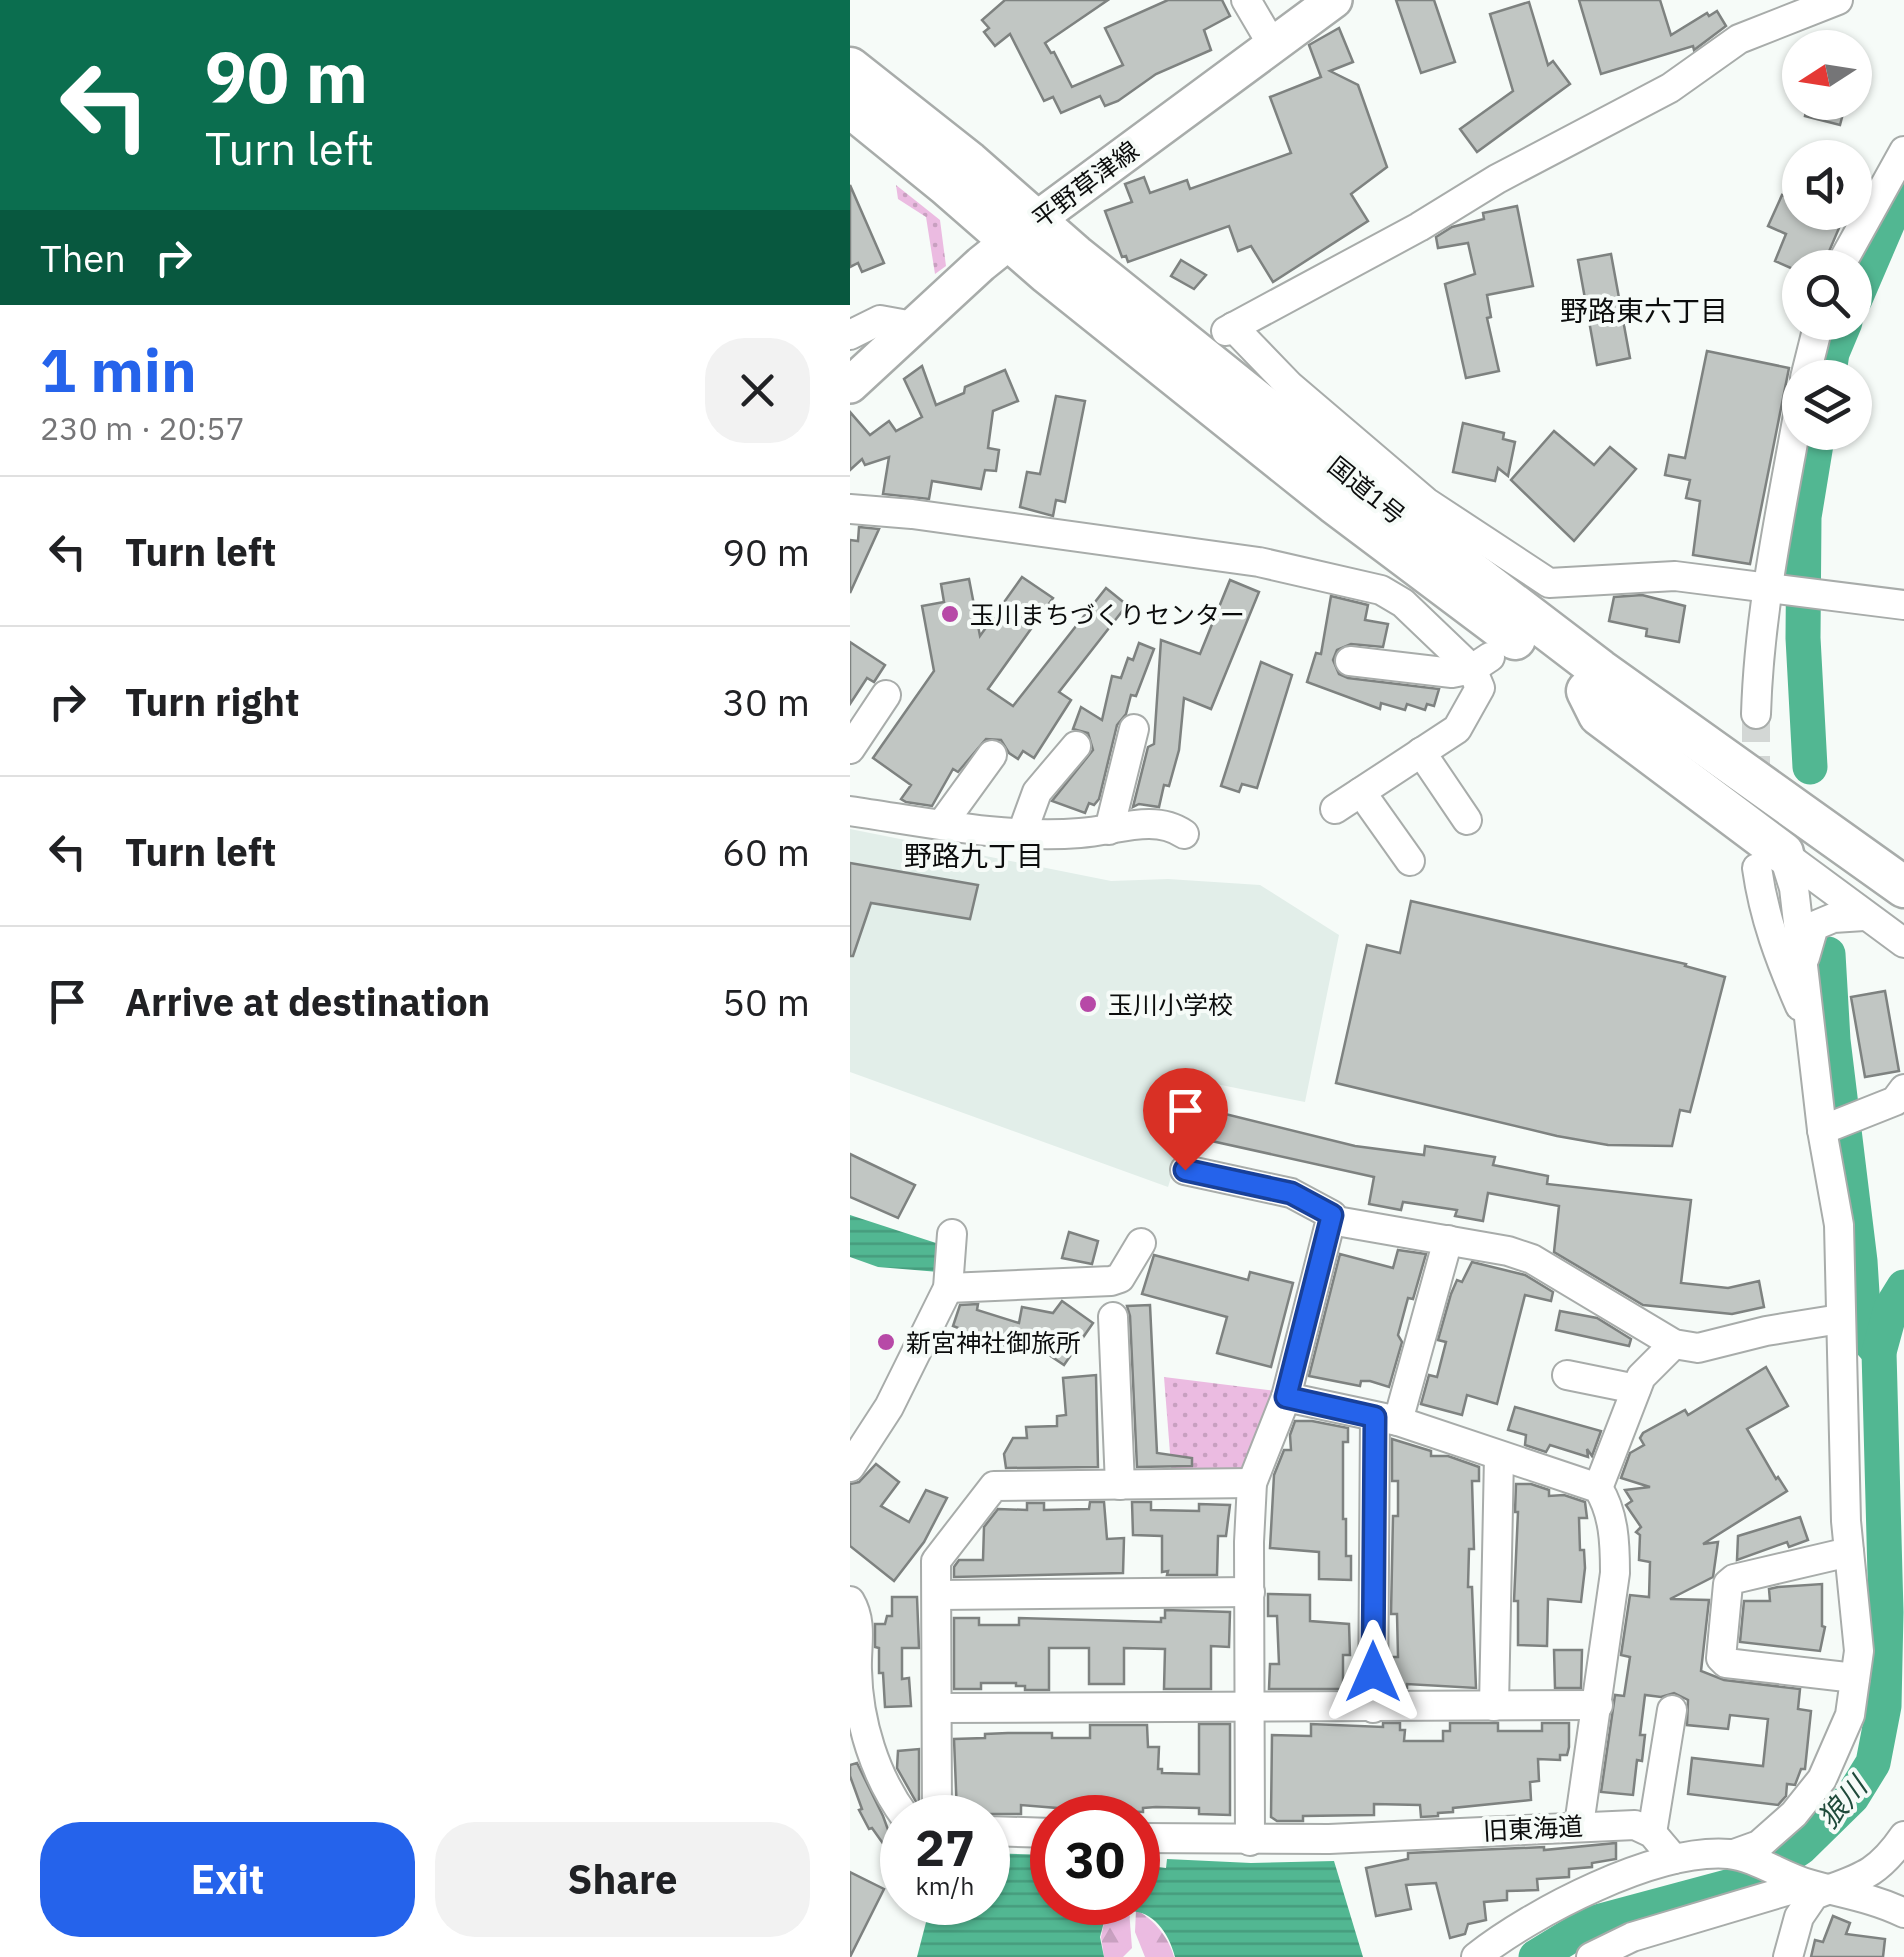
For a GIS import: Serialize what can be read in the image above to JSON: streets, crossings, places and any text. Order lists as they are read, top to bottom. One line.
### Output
{"streets":{"highway":["国道1号"],"main road":["平野草津線"],"street":["旧東海道"]},"crossings":[["平野草津線","国道1号"]],"districts":["野路東六丁目","野路九丁目"],"water":["狼川"],"places":["玉川まちづくりセンター","玉川小学校","新宮神社御旅所"],"north":"left","page":{"turn":["90 m","Turn left"],"then":"Then","heading":["1 min","230 m · 20:57"],"list":[{"name":"Turn left","value":"90 m"},{"name":"Turn right","value":"30 m"},{"name":"Turn left","value":"60 m"},{"name":"Arrive at destination","value":"50 m"}],"speed":"27 km/h","limit":"30","buttons":["Exit","Share"]}}
